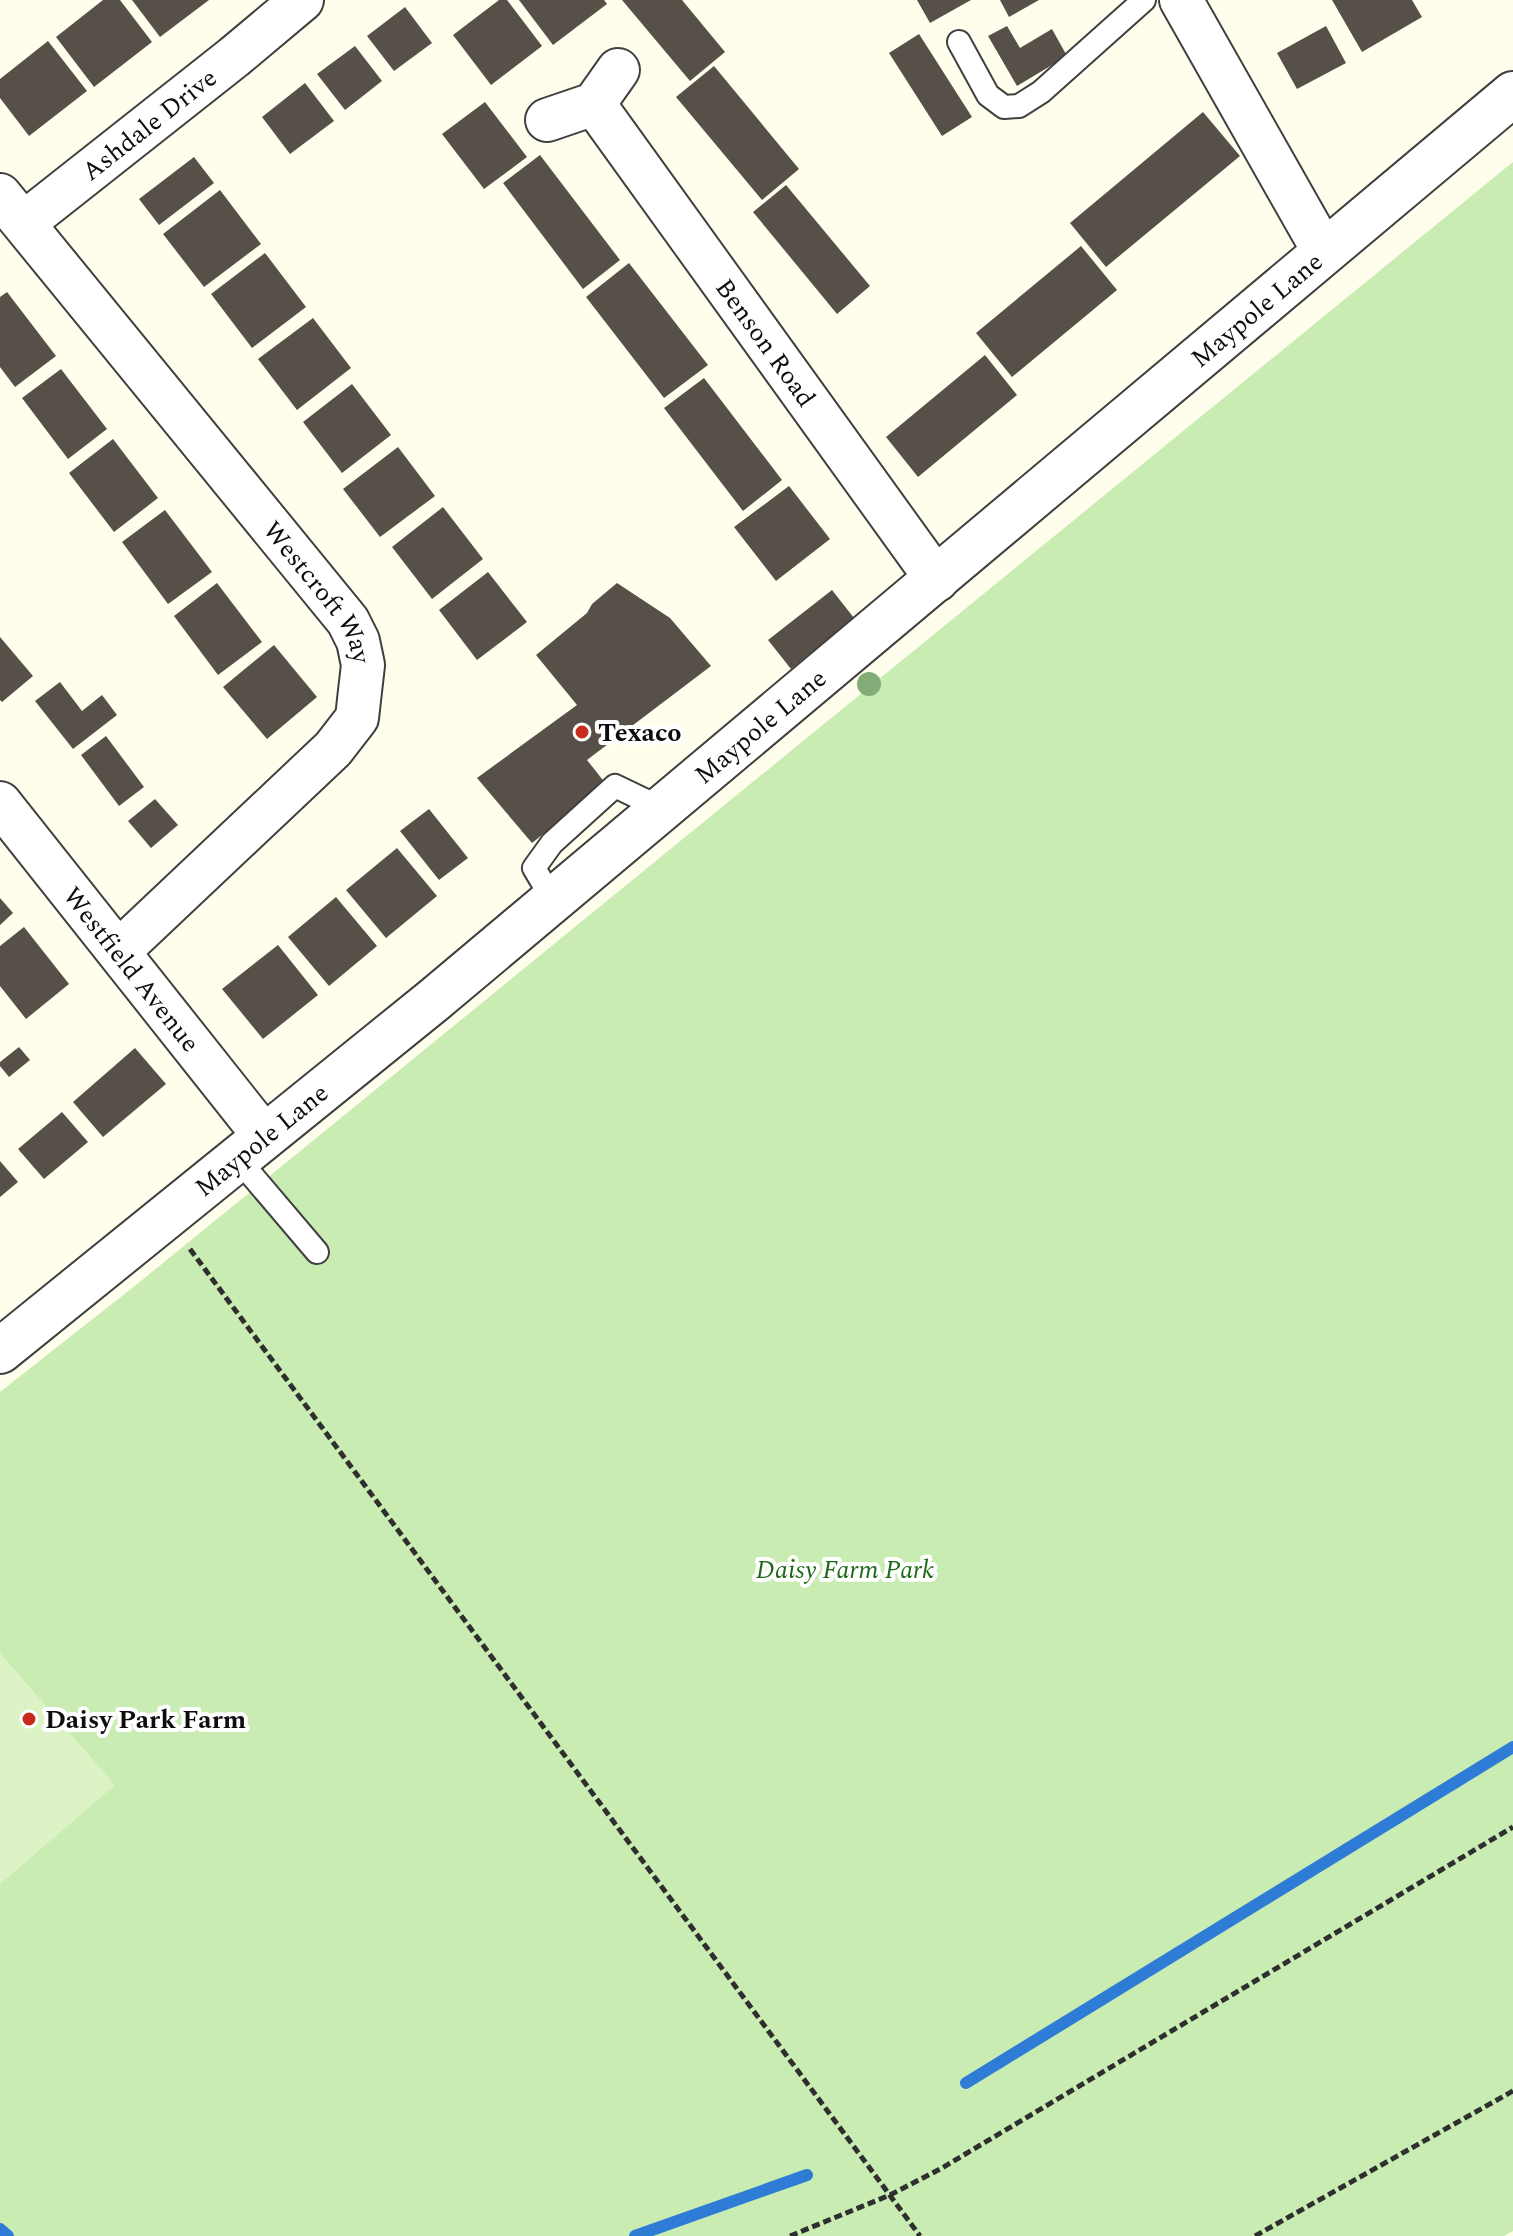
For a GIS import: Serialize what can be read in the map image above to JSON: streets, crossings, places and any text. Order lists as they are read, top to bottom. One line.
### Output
{"streets":{"street":["Ashdale Drive","Maypole Lane","Benson Road","Westcroft Way","Westfield Avenue"]},"crossings":[["Ashdale Drive","Westcroft Way"],["Maypole Lane","Benson Road"],["Maypole Lane","Westfield Avenue"],["Westcroft Way","Westfield Avenue"]],"parks":["Daisy Farm Park"],"places":["Texaco","Daisy Park Farm"]}
